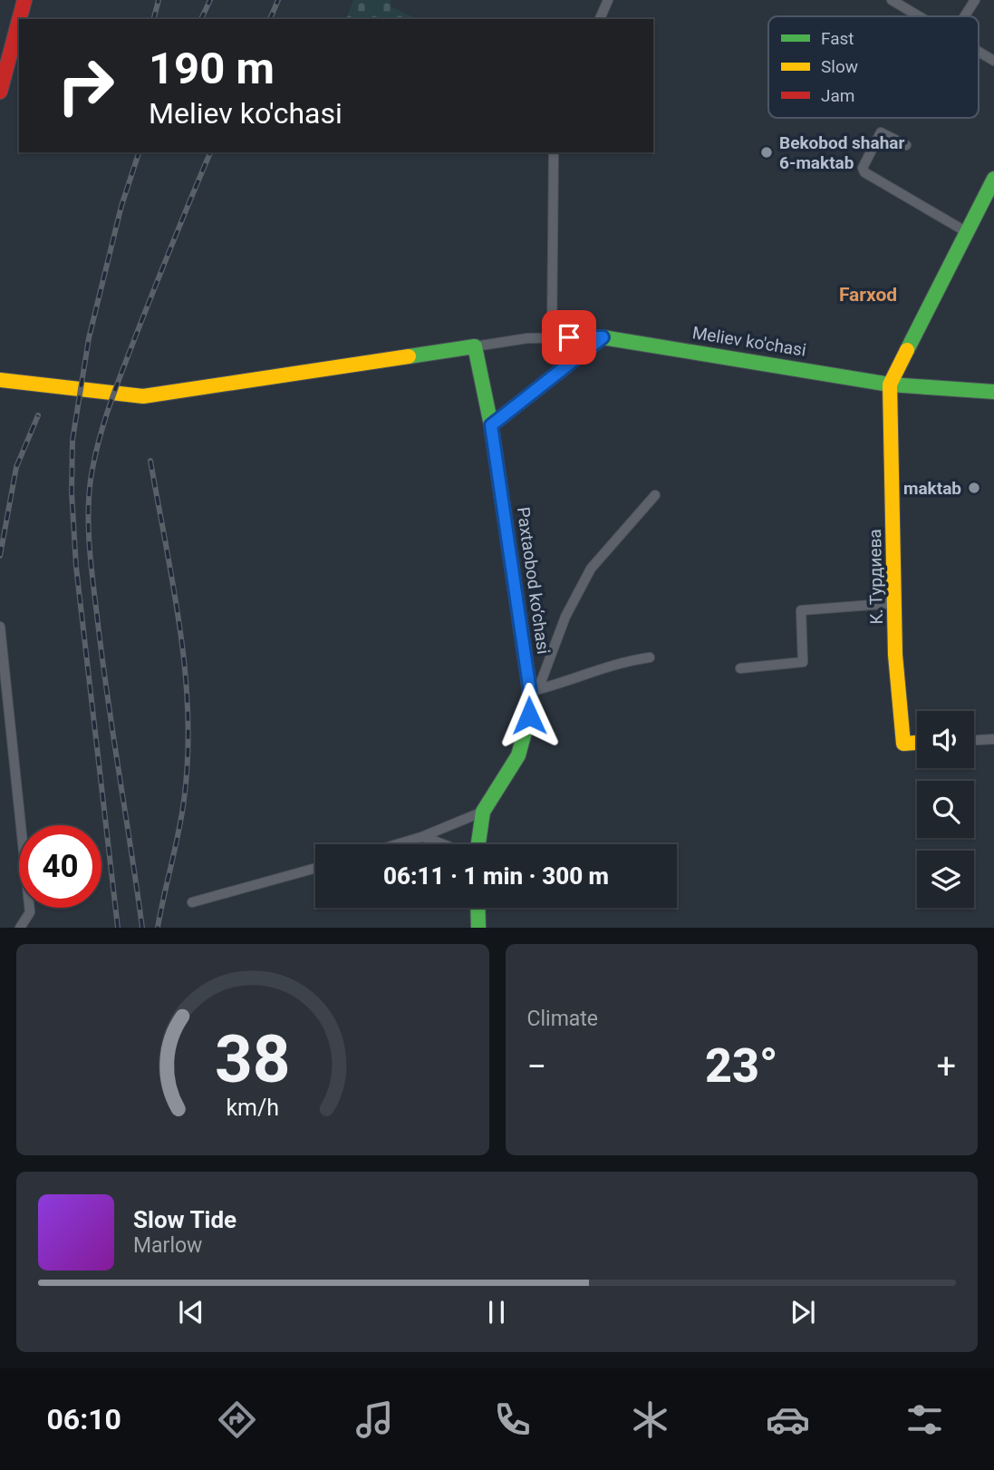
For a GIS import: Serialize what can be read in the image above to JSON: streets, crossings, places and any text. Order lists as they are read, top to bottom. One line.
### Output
{"streets":{"street":["Meliev ko'chasi","К. Турдиева","Paxtaobod ko‘chasi"]},"crossings":[["Meliev ko'chasi","К. Турдиева"],["Meliev ko'chasi","Paxtaobod ko‘chasi"]],"districts":["Farxod"],"places":["Bekobod shahar 6-maktab","maktab"],"legend":["Fast","Slow","Jam"],"page":{"turn":["190 m","Meliev ko'chasi"],"limit":"40","trip":"06:11 · 1 min · 300 m","tile":"Climate","heat":["−","23°","+"],"song":["Slow Tide","Marlow"],"tabs":"06:10","gauge":["38","km/h"]}}
